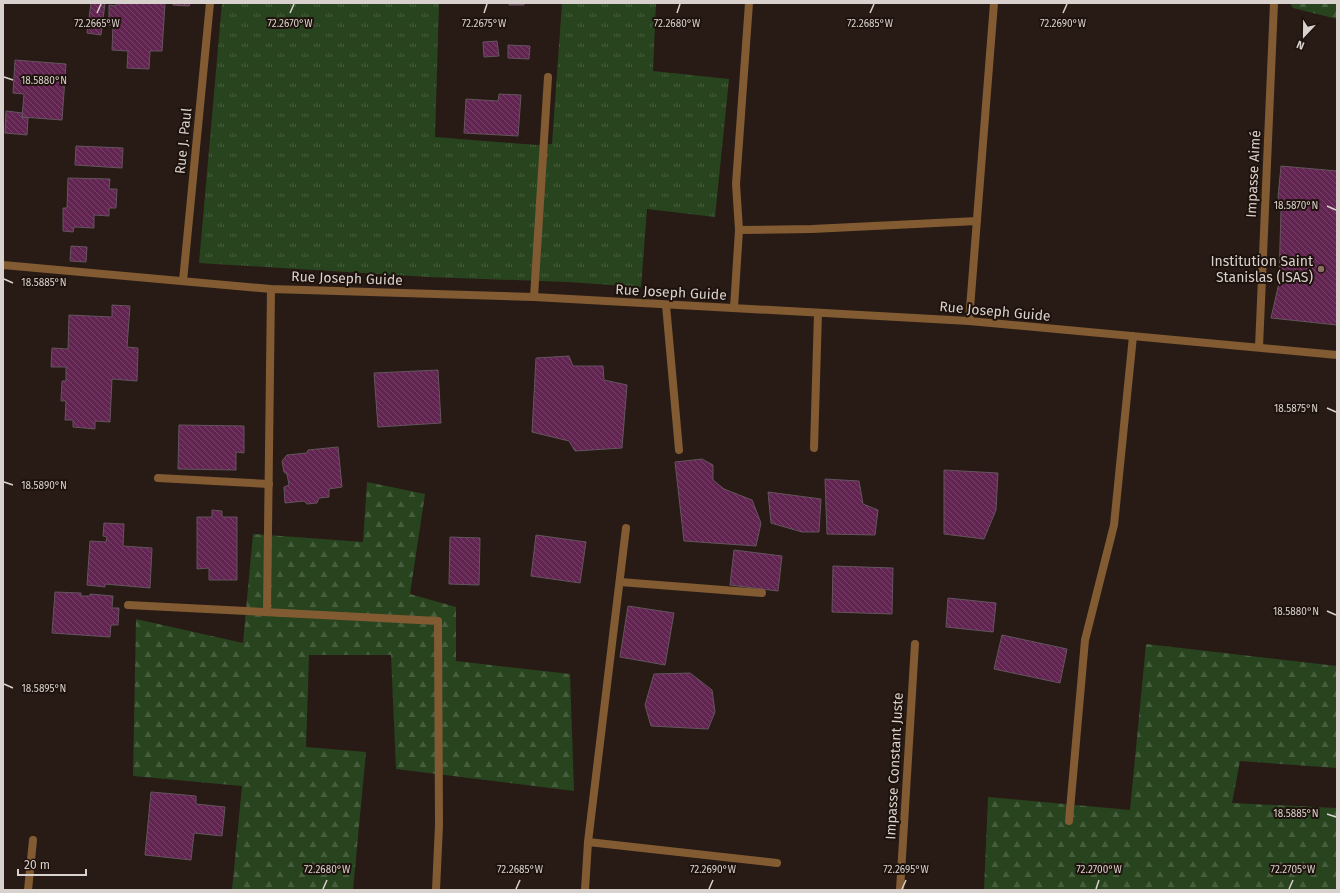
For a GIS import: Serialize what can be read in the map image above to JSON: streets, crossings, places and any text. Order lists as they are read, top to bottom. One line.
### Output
{"streets":{"street":["Rue J. Paul","Impasse Aimé","Rue Joseph Guide","Impasse Constant Juste"]},"crossings":[["Rue J. Paul","Rue Joseph Guide"],["Impasse Aimé","Rue Joseph Guide"]],"places":["Institution Saint Stanislas (ISAS)"],"scale_bar":"20 m","north":"bottom","coordinates":["72.2685°W","72.2690°W","72.2665°W","72.2670°W","72.2675°W","72.2680°W","18.5880°N","18.5870°N","18.5885°N","18.5875°N","18.5890°N","18.5895°N","72.2695°W","72.2700°W","72.2705°W"]}
